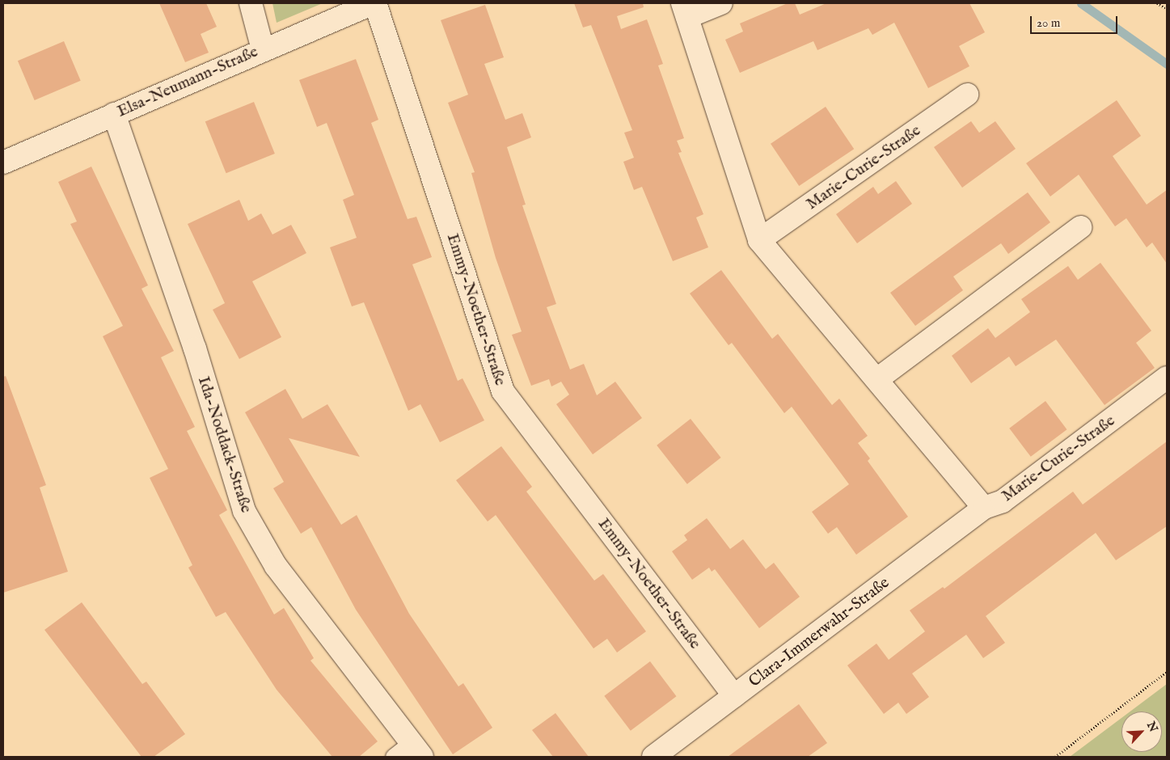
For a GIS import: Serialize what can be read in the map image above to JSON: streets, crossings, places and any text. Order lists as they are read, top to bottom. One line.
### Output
{"streets":{"street":["Elsa-Neumann-Straße","Marie-Curie-Straße","Emmy-Noether-Straße","Ida-Noddack-Straße","Clara-Immerwahr-Straße"]},"crossings":[["Elsa-Neumann-Straße","Emmy-Noether-Straße"],["Elsa-Neumann-Straße","Ida-Noddack-Straße"],["Marie-Curie-Straße","Clara-Immerwahr-Straße"],["Emmy-Noether-Straße","Clara-Immerwahr-Straße"]],"scale_bar":"20 m","north":"top right"}
